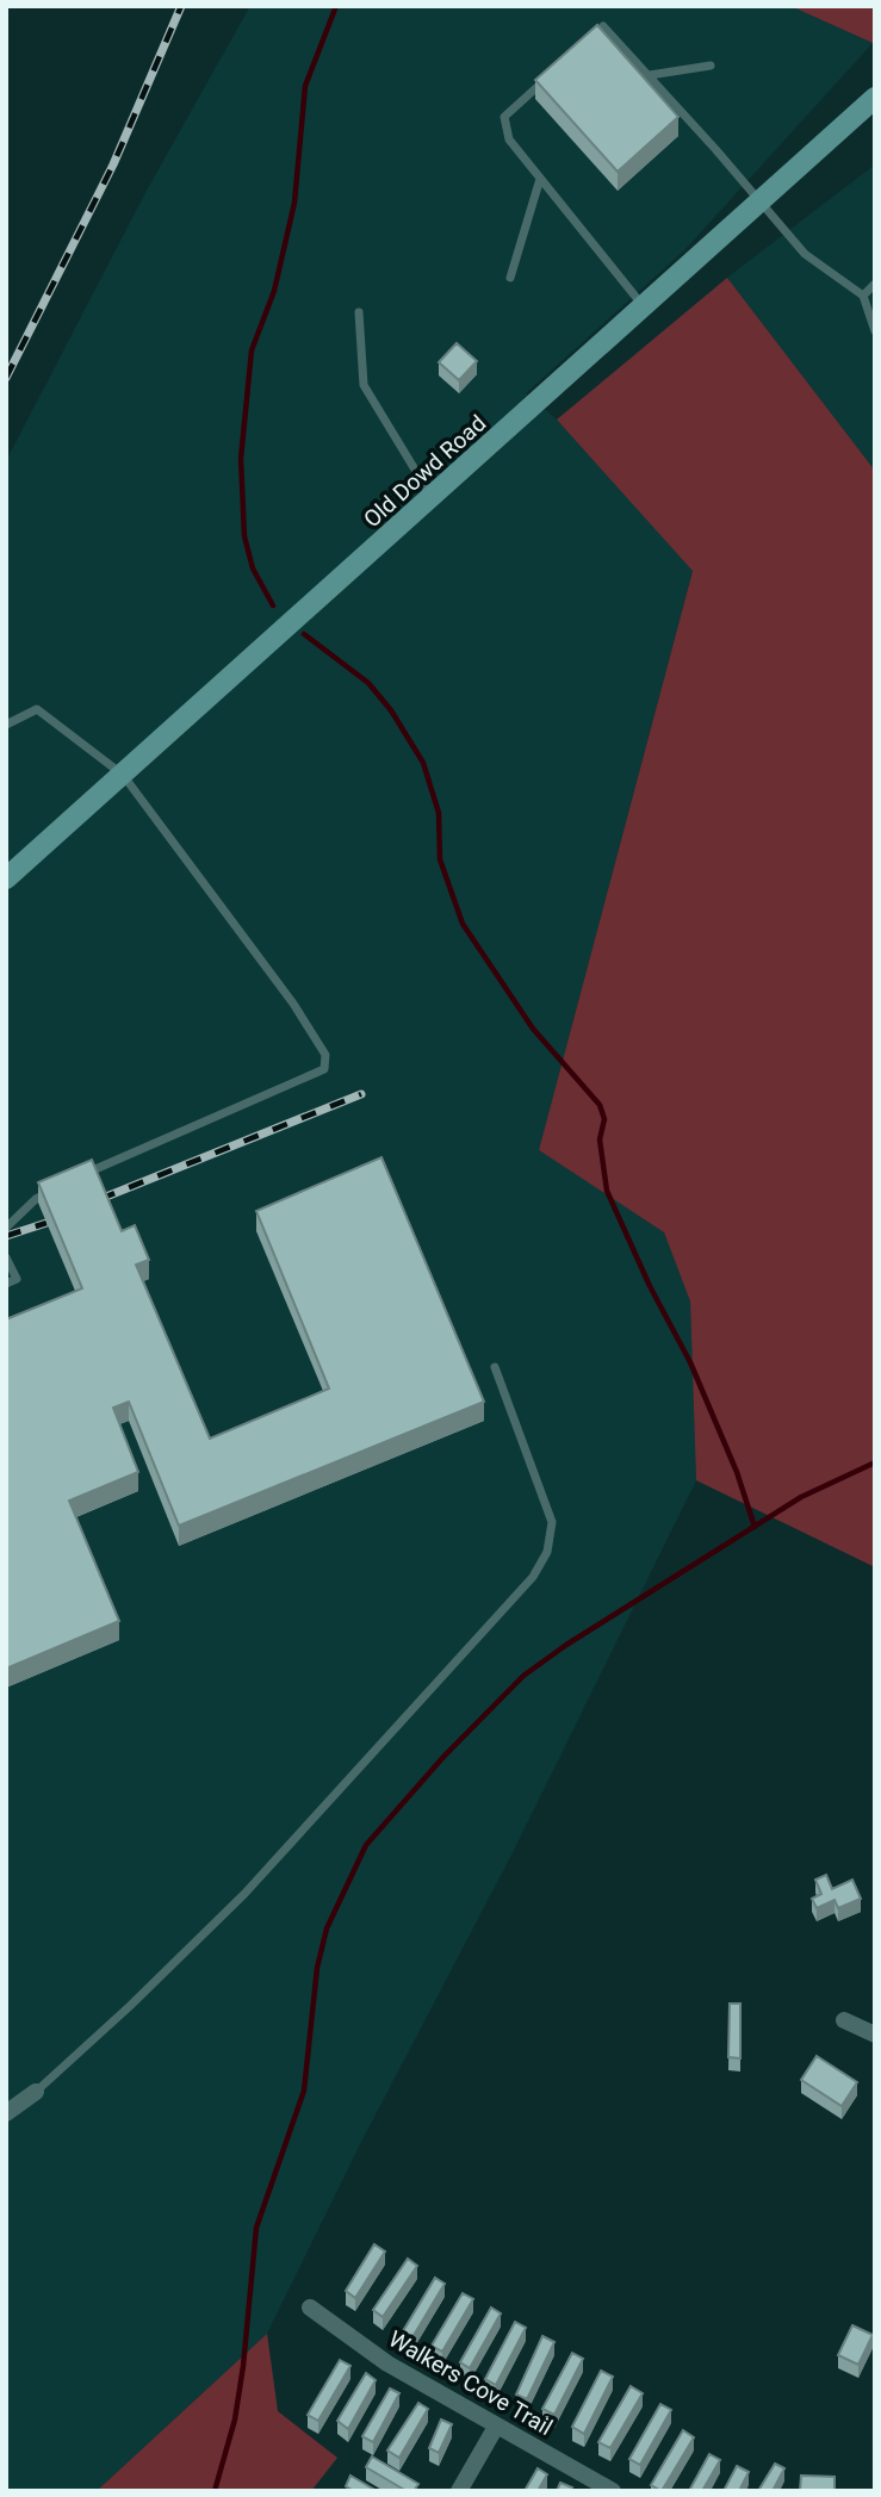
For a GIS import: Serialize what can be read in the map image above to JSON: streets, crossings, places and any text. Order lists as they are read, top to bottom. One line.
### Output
{"streets":{"street":["Old Dowd Road","Walkers Cove Trail"]}}
